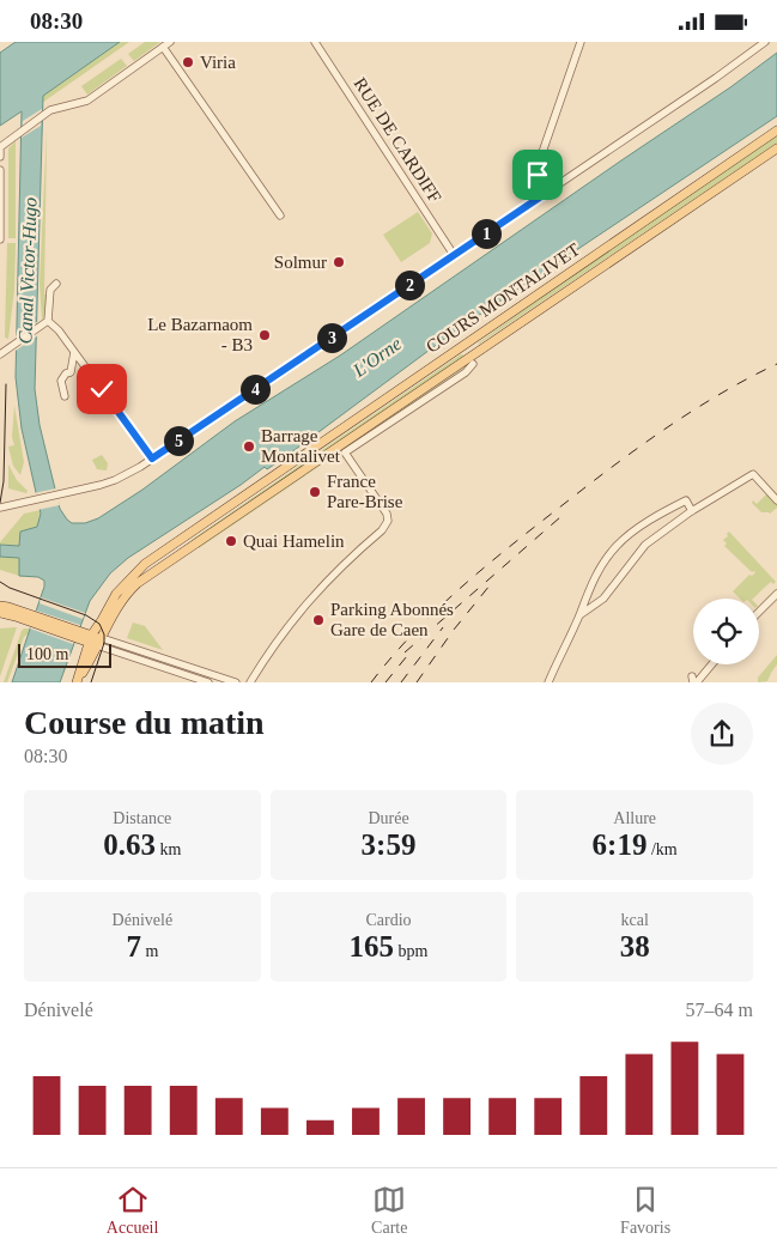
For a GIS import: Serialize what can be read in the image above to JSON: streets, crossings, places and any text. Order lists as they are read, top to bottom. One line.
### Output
{"streets":{"main road":["COURS MONTALIVET"],"street":["RUE DE CARDIFF"]},"water":["Canal Victor-Hugo","L'Orne"],"places":["Viria","Solmur","Le Bazarnaom - B3","Barrage Montalivet","France Pare-Brise","Quai Hamelin","Parking Abonnés Gare de Caen"],"scale_bar":"100 m","page":{"status":"08:30","pins":["1","2","3","4","5"],"scale":"100 m","heading":["Course du matin","08:30"],"stats":[["Distance","0.63 km"],["Durée","3:59"],["Allure","6:19 /km"],["Dénivelé","7 m"],["Cardio","165 bpm"],["kcal","38"]],"chart":["Dénivelé","57–64 m"],"tabs":["Accueil","Carte","Favoris"]}}
